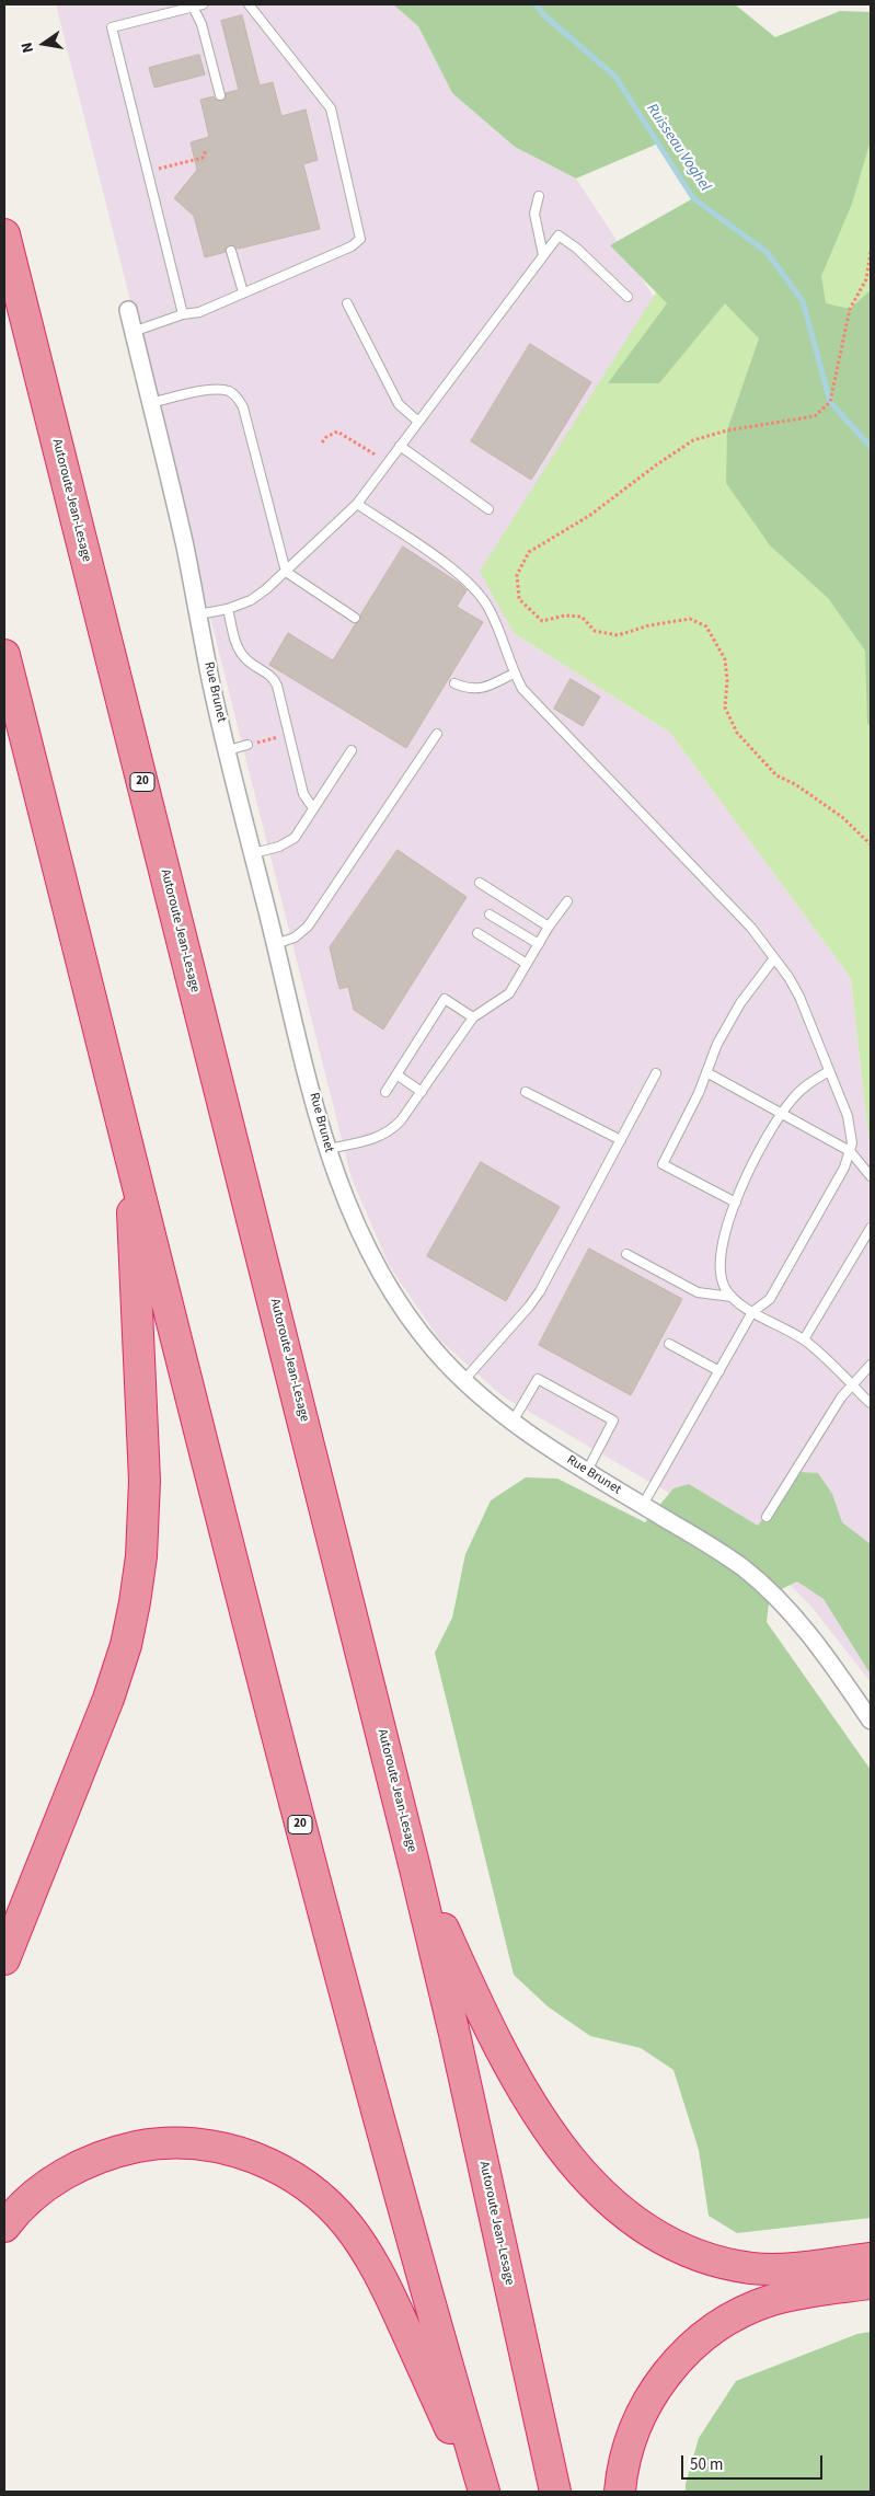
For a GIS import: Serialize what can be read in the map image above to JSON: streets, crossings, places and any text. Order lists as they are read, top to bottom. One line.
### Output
{"streets":{"highway":["Autoroute Jean-Lesage","20"],"street":["Rue Brunet"]},"water":["Ruisseau Voghel"],"scale_bar":"50 m","north":"left"}
